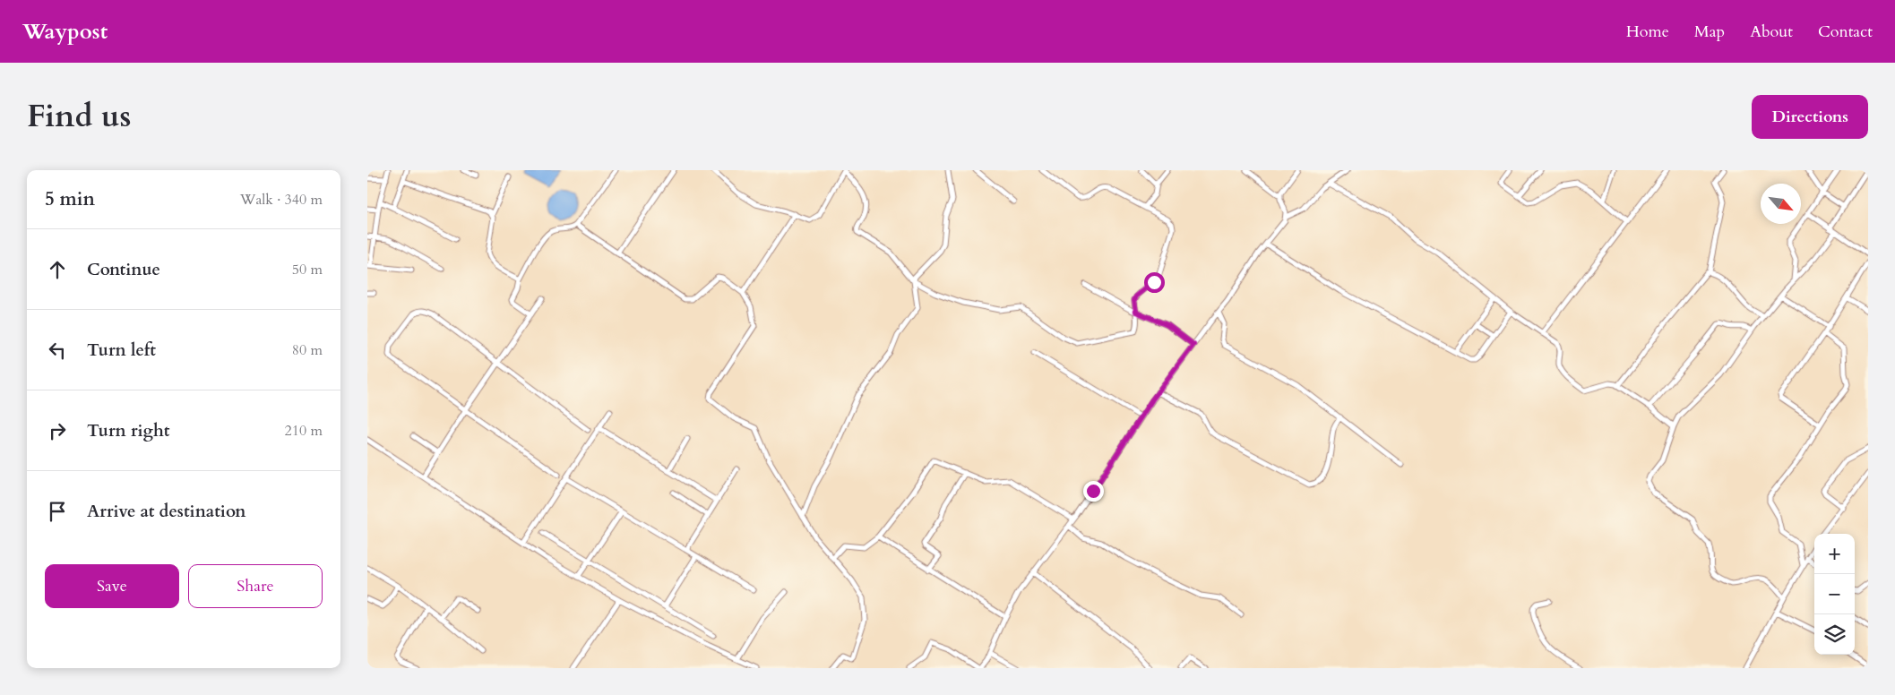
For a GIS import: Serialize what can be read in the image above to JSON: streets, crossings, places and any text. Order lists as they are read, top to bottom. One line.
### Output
{"north":"bottom right","page":{"header":"Waypost","nav":["Home","Map","About","Contact"],"title":"Find us","buttons":["Directions",["Save","Share"]],"heading":["5 min","Walk · 340 m"],"list":[["Continue","50 m"],["Turn left","80 m"],["Turn right","210 m"],"Arrive at destination"],"map_buttons":["+","−"]}}
